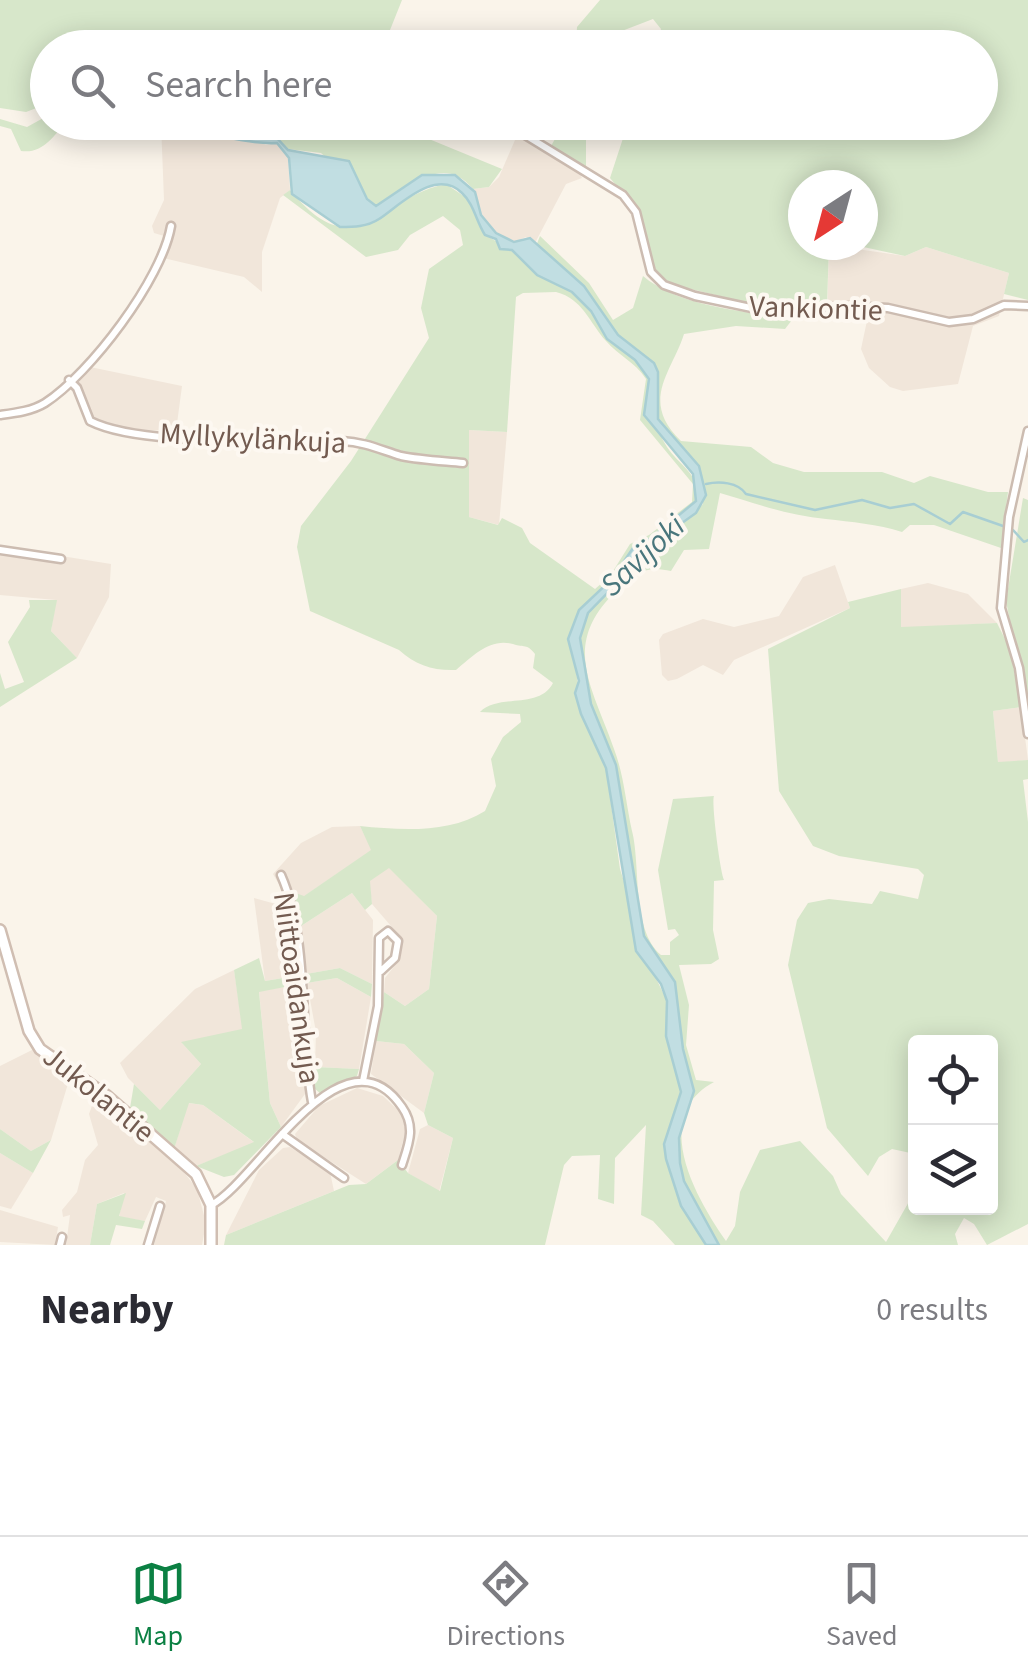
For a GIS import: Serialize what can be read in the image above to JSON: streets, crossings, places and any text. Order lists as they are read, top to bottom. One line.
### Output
{"streets":{"street":["Vankiontie","Myllykylänkuja","Niittoaidankuja","Jukolantie"]},"water":["Savijoki"],"north":"bottom left","page":{"search":"Search here","heading":["Nearby","0 results"],"nav":["Map","Directions","Saved"]}}
